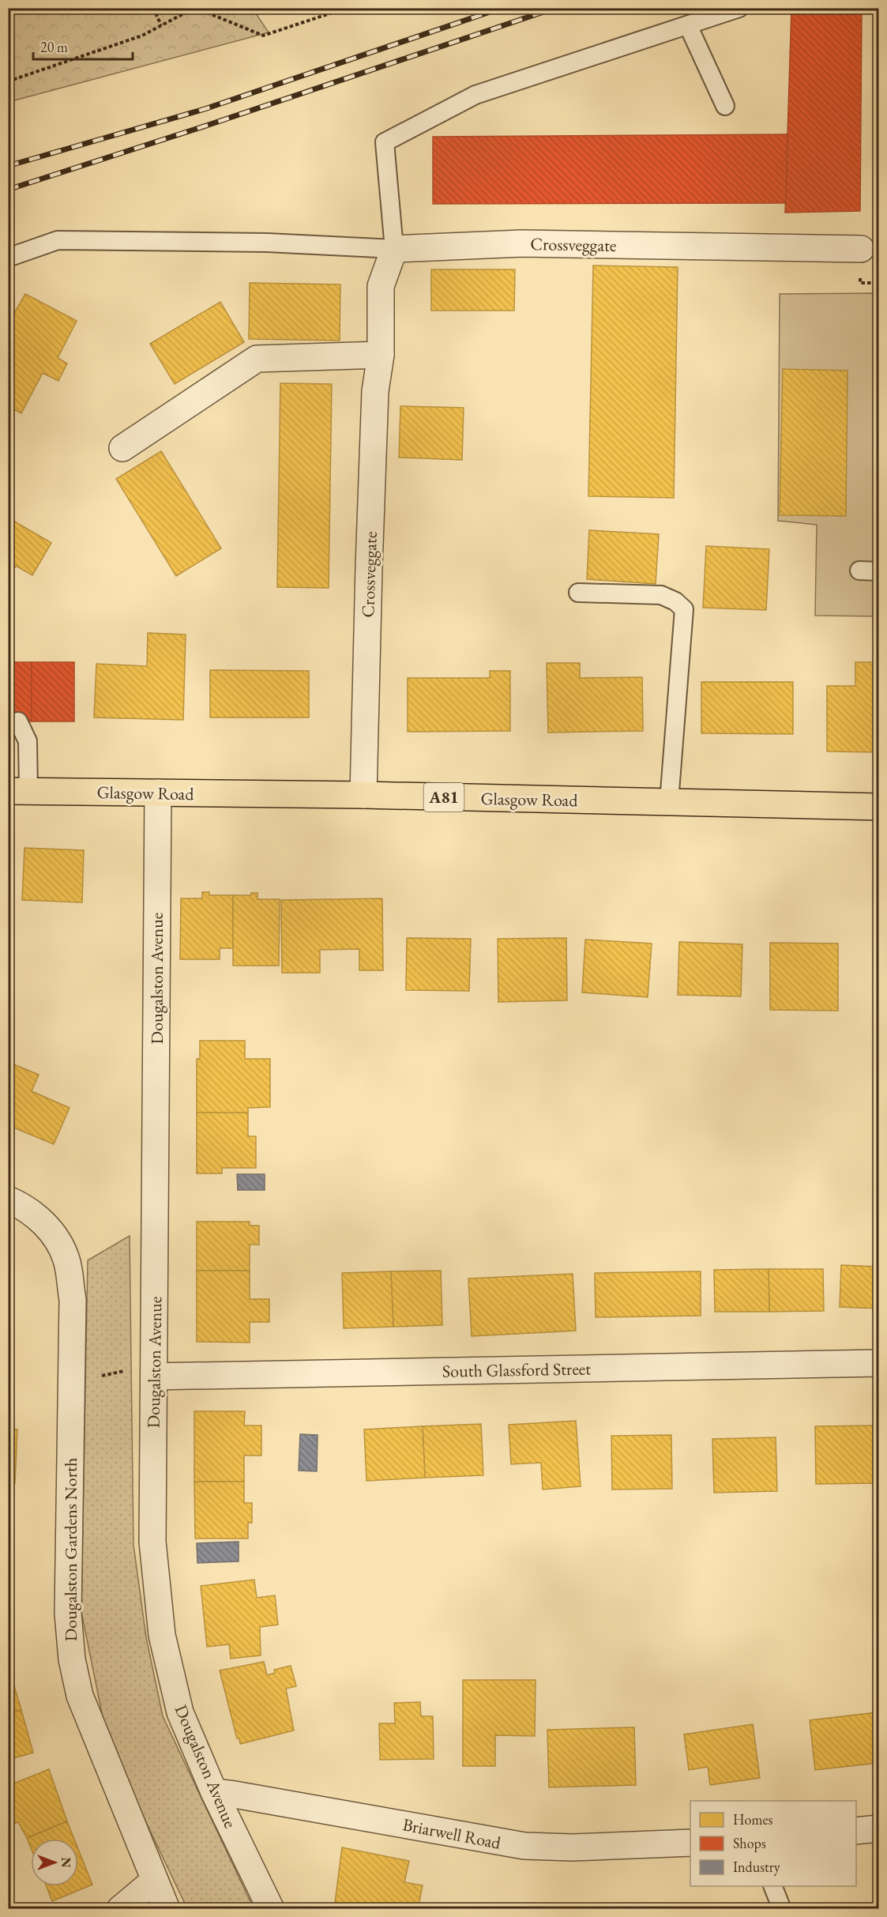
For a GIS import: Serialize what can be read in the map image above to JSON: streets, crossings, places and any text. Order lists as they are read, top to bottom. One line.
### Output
{"streets":{"main road":["Glasgow Road","A81"],"street":["Crossveggate","Dougalston Avenue","South Glassford Street","Dougalston Gardens North","Briarwell Road"]},"crossings":[["Crossveggate","Glasgow Road"],["Glasgow Road","Dougalston Avenue"],["Dougalston Avenue","South Glassford Street"],["Dougalston Avenue","Briarwell Road"]],"legend":["Homes","Shops","Industry"],"scale_bar":"20 m","north":"right"}
